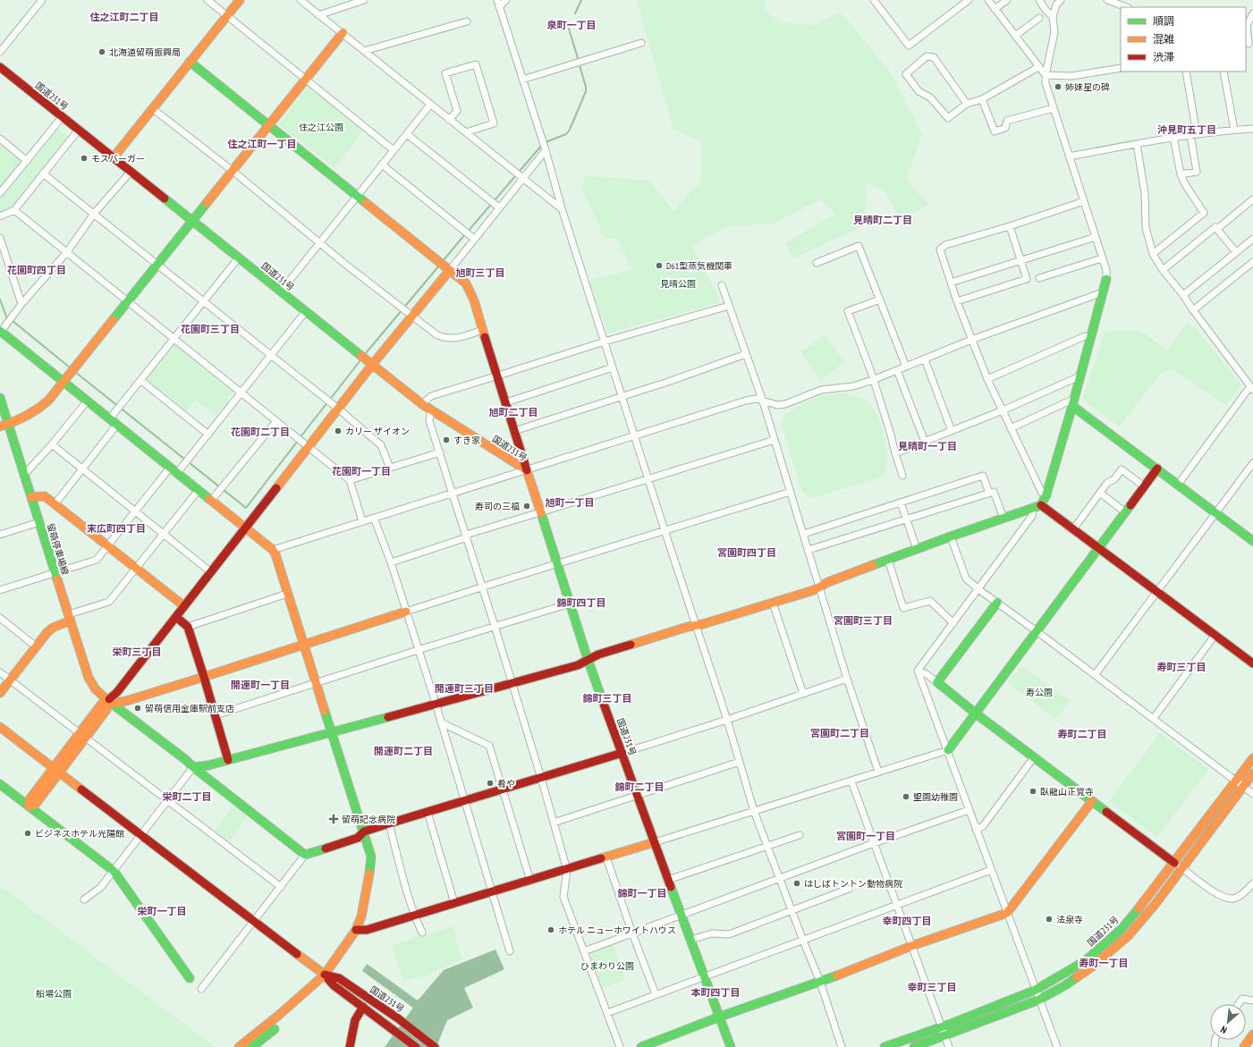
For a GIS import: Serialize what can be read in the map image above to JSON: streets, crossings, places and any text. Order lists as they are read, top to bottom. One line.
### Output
{"streets":{"main road":["国道231号","留萌停車場線"]},"districts":["住之江町二丁目","泉町一丁目","沖見町五丁目","住之江町一丁目","見晴町二丁目","花園町四丁目","旭町三丁目","花園町三丁目","旭町二丁目","花園町二丁目","見晴町一丁目","花園町一丁目","旭町一丁目","末広町四丁目","宮園町四丁目","錦町四丁目","宮園町三丁目","栄町三丁目","寿町三丁目","開運町一丁目","開運町三丁目","錦町三丁目","宮園町二丁目","寿町二丁目","開運町二丁目","錦町二丁目","栄町二丁目","宮園町一丁目","錦町一丁目","栄町一丁目","幸町四丁目","寿町一丁目","幸町三丁目","本町四丁目"],"parks":["住之江公園","見晴公園","寿公園","ひまわり公園","船場公園"],"places":{"other":["北海道留萌振興局","姉妹星の碑","モスバーガー","D61型蒸気機関車","カリー ザイオン","すき家","寿司の三福","留萌信用金庫駅前支店","肴や","臥龍山正覚寺","聖園幼稚園","ビジネスホテル光陽館","はしばトントン動物病院","法泉寺","ホテル ニューホワイトハウス"],"health":["留萌記念病院"]},"legend":["順調","混雑","渋滞"],"north":"bottom left"}
